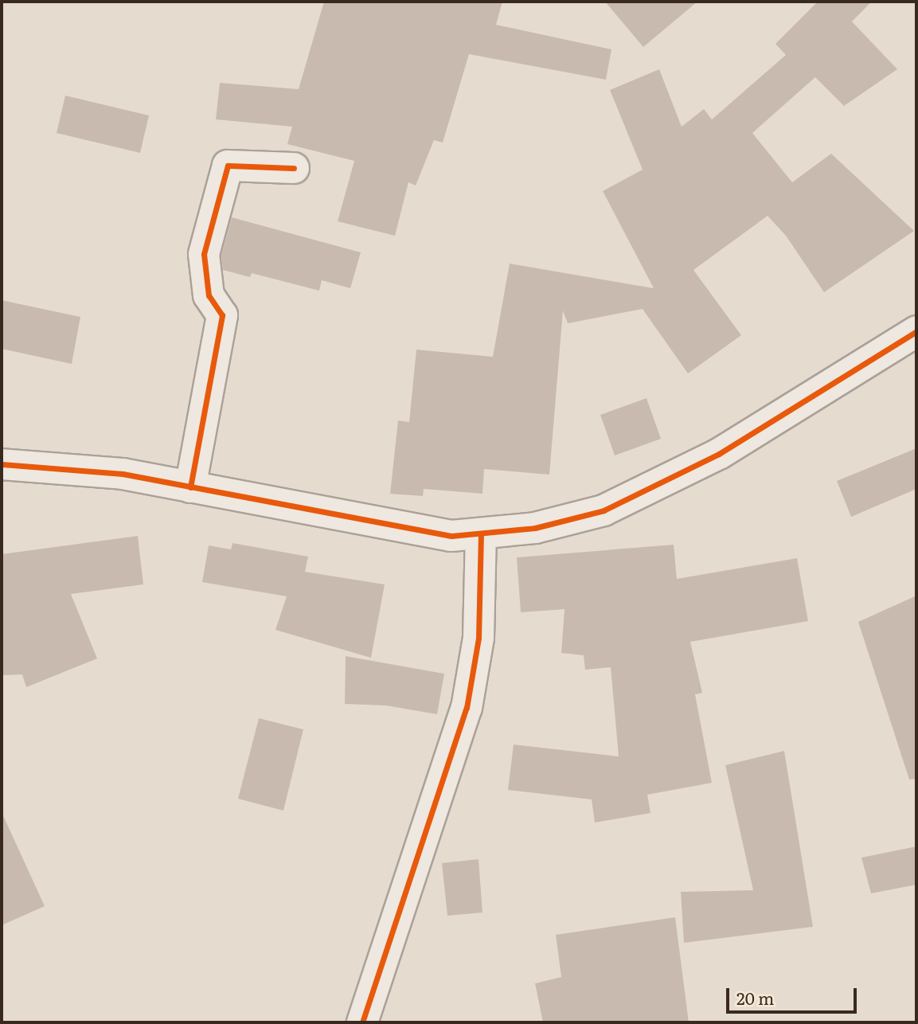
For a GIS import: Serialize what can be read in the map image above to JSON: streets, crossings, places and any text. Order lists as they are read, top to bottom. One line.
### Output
{"scale_bar":"20 m"}
